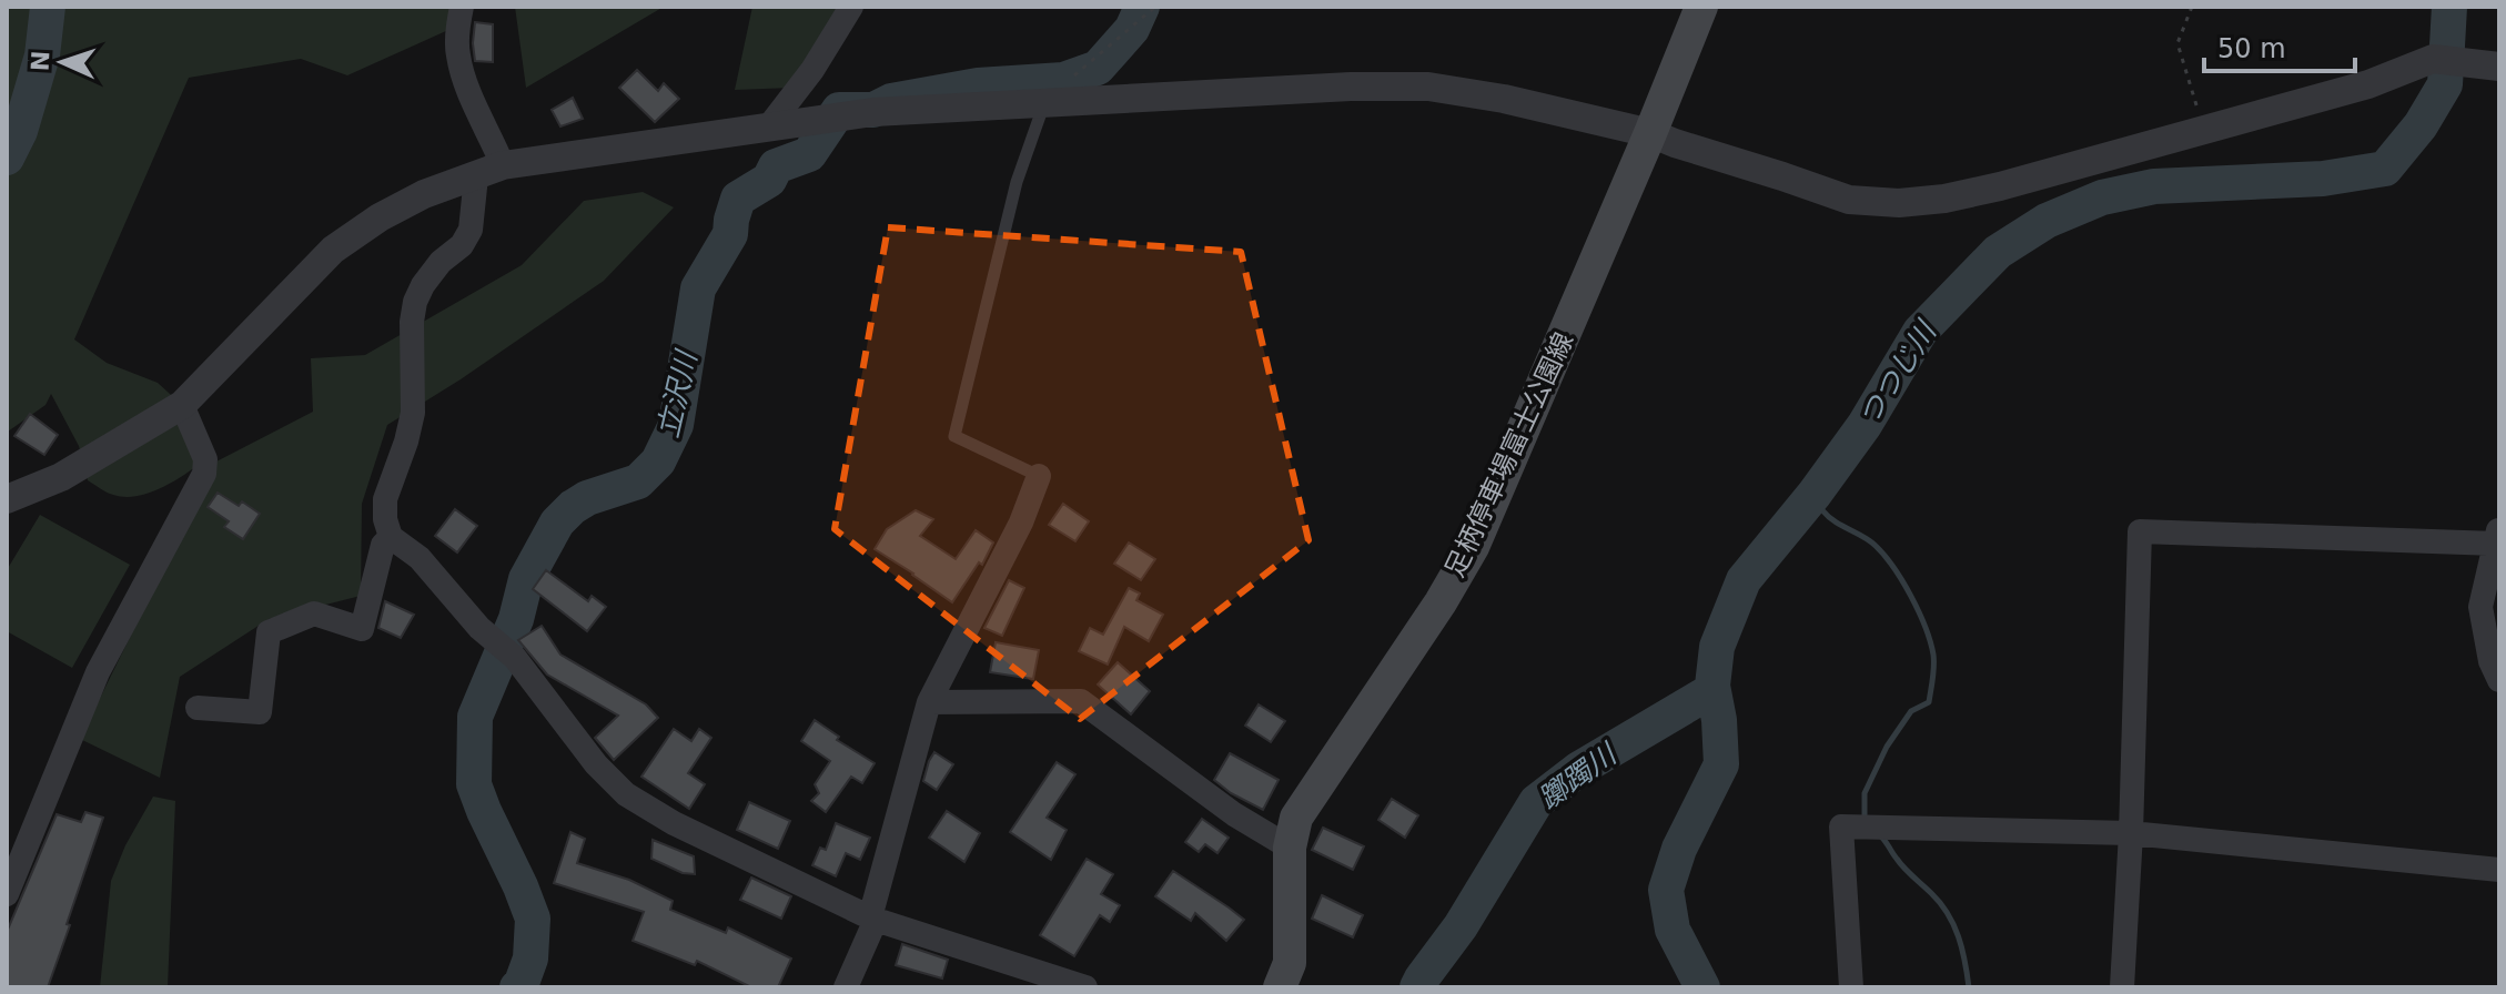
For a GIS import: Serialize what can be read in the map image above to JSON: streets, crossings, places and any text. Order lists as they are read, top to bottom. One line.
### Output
{"streets":{"main road":["足柄停車場富士公園線"]},"water":["つつじ川","立沢川","躑躅川"],"scale_bar":"50 m","north":"left"}
